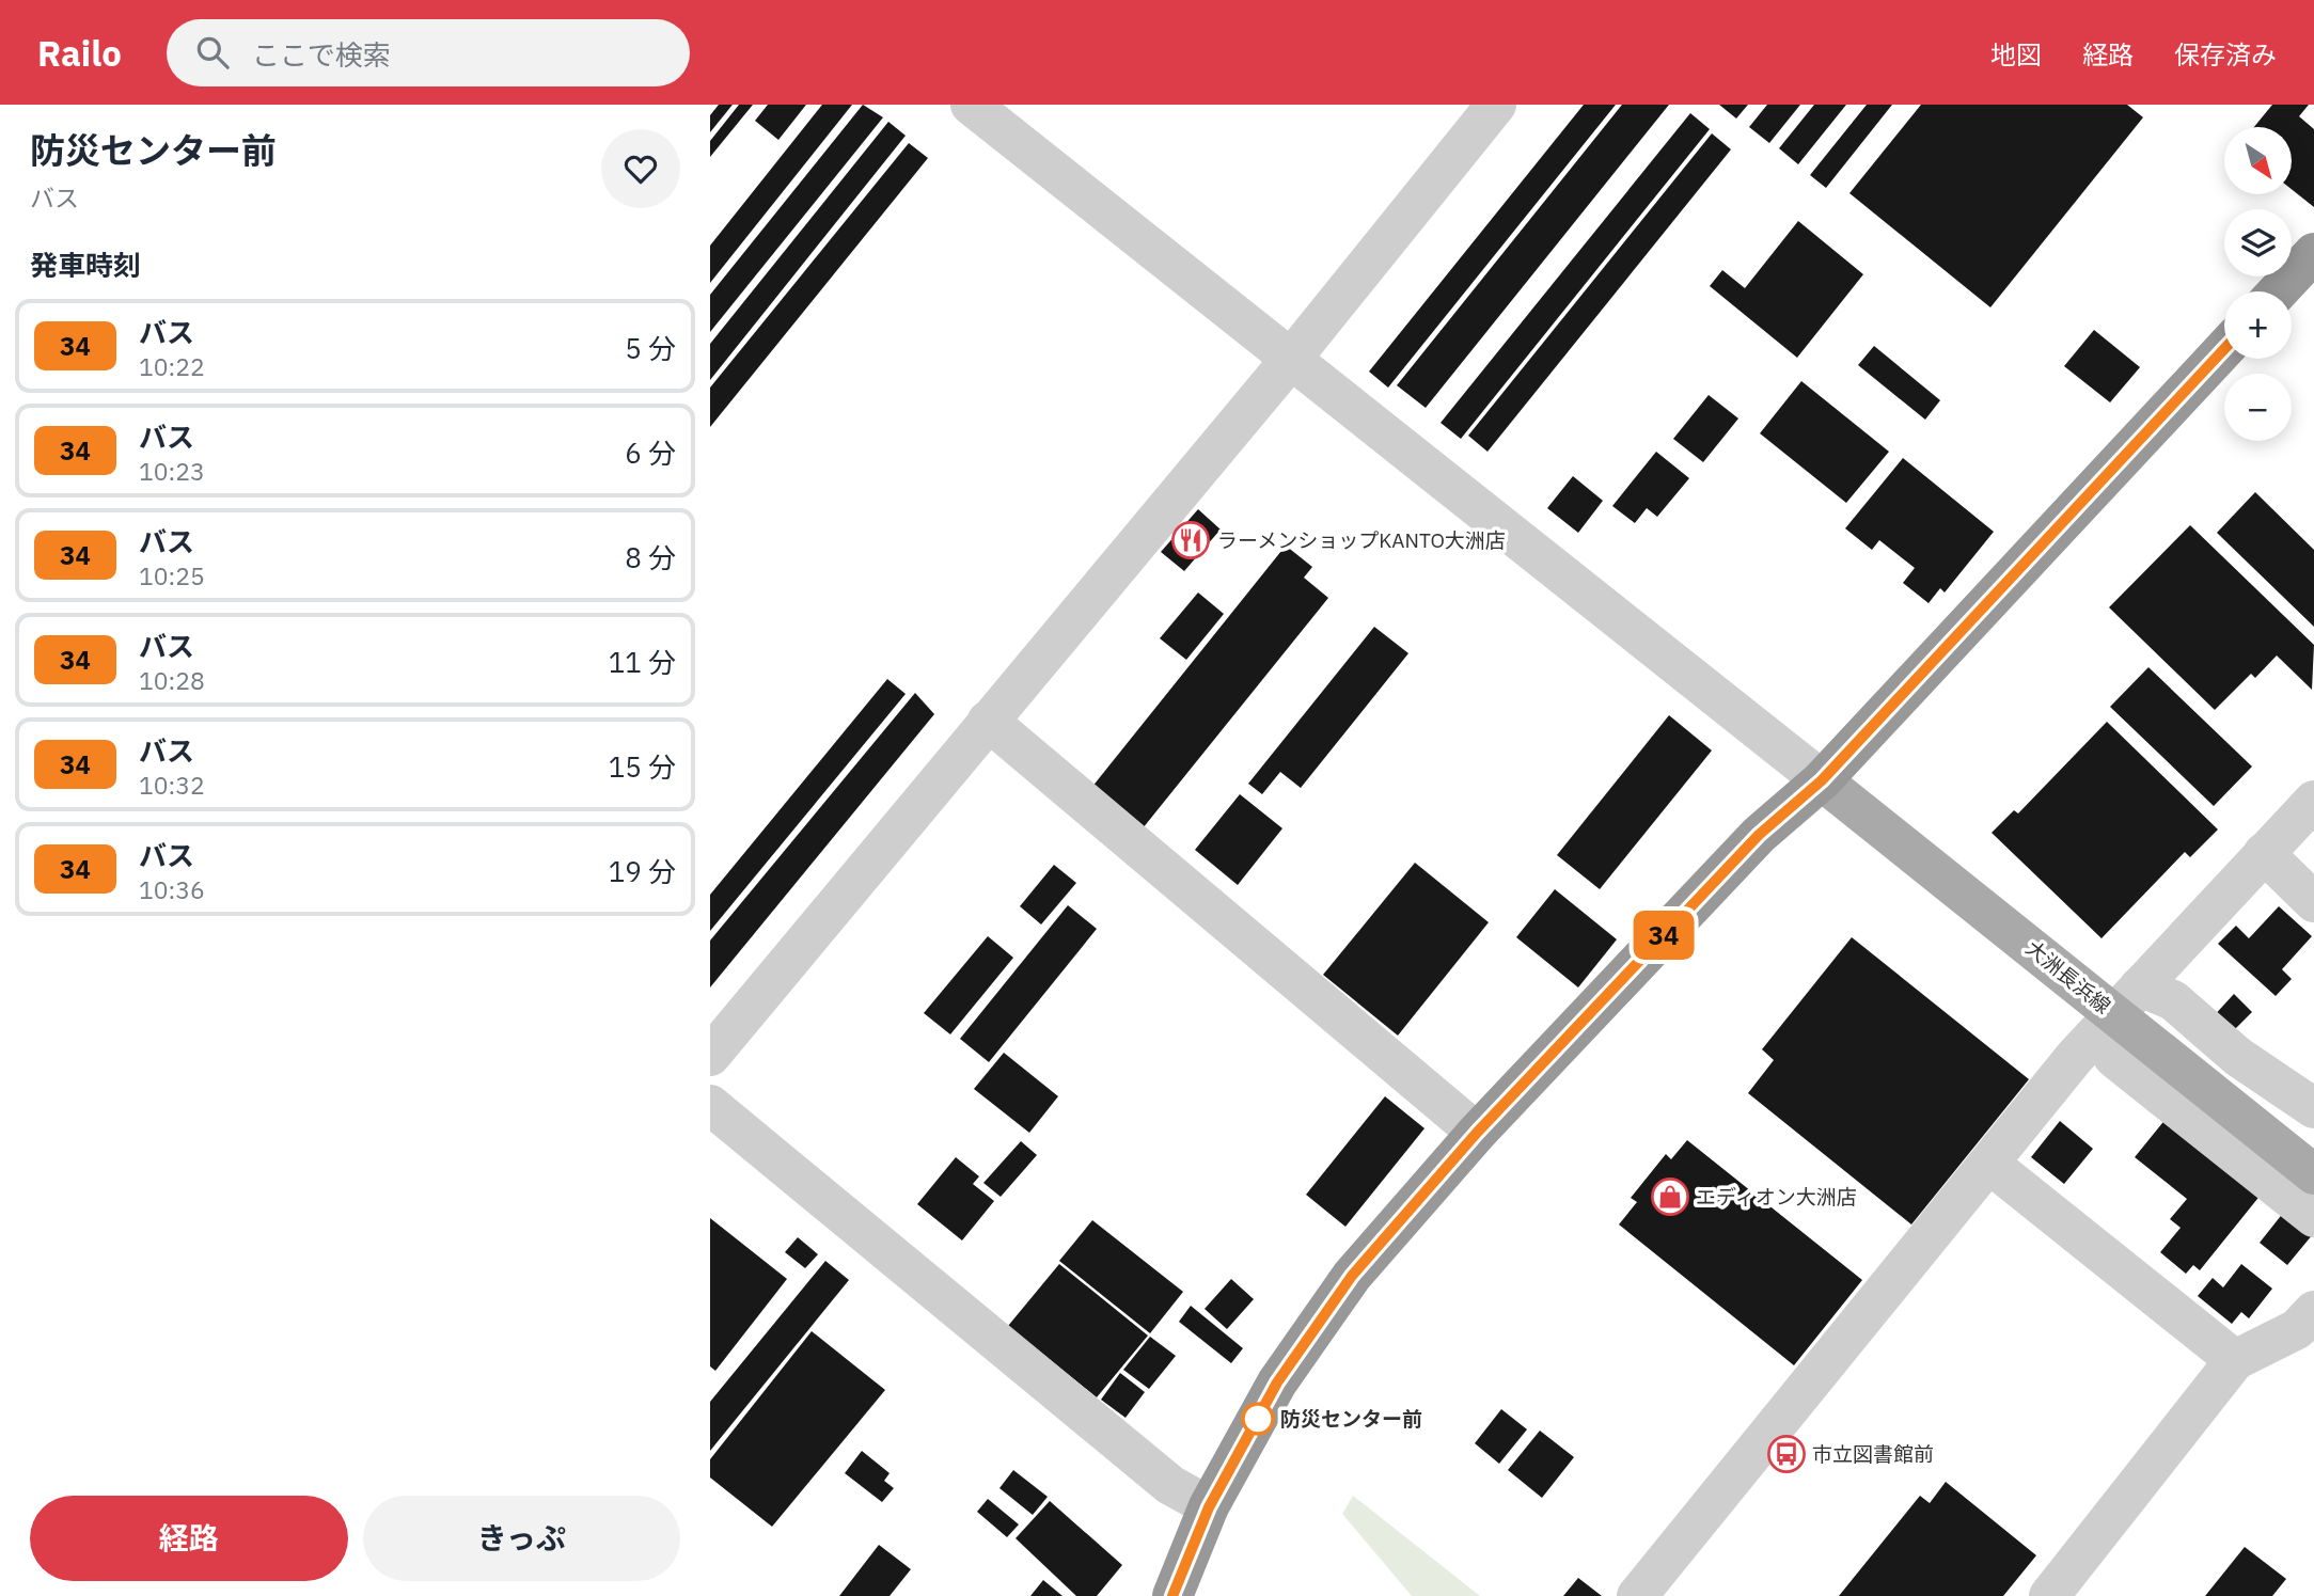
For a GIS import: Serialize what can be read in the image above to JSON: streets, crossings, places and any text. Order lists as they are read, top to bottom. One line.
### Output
{"streets":{"main road":["大洲長浜線"]},"places":{"restaurant":["ラーメンショップKANTO大洲店"],"shop":["エディオン大洲店"],"other":["防災センター前"],"bus stop":["市立図書館前"]},"lines":["bus line 34"],"north":"bottom right","page":{"header":"Railo","search":"ここで検索","nav":["地図","経路","保存済み"],"heading":[["防災センター前","バス"],"発車時刻"],"on_map":"34","map_buttons":["+","−"],"list":[{"mark":"34","name":"バス","note":"10:22","value":"5 分"},{"mark":"34","name":"バス","note":"10:23","value":"6 分"},{"mark":"34","name":"バス","note":"10:25","value":"8 分"},{"mark":"34","name":"バス","note":"10:28","value":"11 分"},{"mark":"34","name":"バス","note":"10:32","value":"15 分"},{"mark":"34","name":"バス","note":"10:36","value":"19 分"}],"buttons":["経路","きっぷ"]}}
